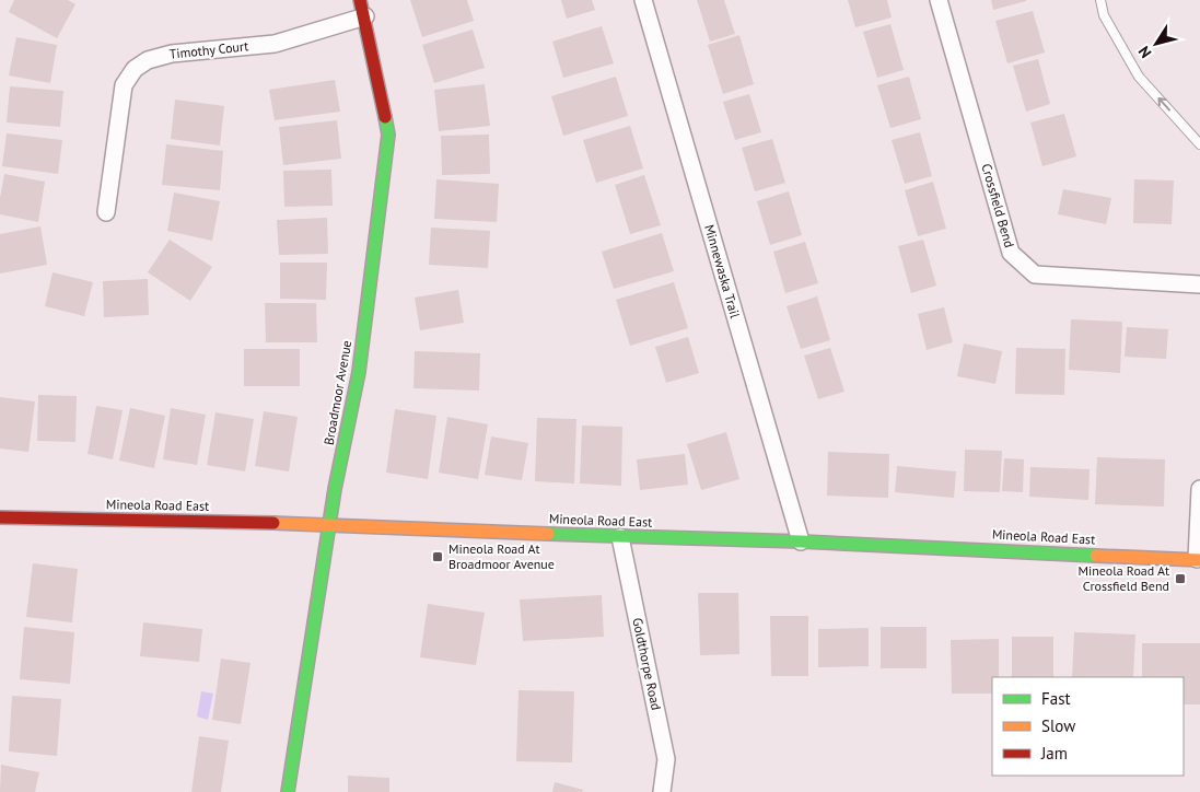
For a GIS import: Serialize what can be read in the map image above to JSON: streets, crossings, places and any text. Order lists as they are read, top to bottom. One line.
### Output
{"streets":{"street":["Timothy Court","Crossfield Bend","Minnewaska Trail","Broadmoor Avenue","Mineola Road East","Goldthorpe Road"]},"crossings":[["Timothy Court","Broadmoor Avenue"],["Minnewaska Trail","Mineola Road East"],["Broadmoor Avenue","Mineola Road East"],["Mineola Road East","Goldthorpe Road"]],"places":{"transit":["Mineola Road At Broadmoor Avenue","Mineola Road At Crossfield Bend"]},"legend":["Fast","Slow","Jam"],"north":"bottom left"}
